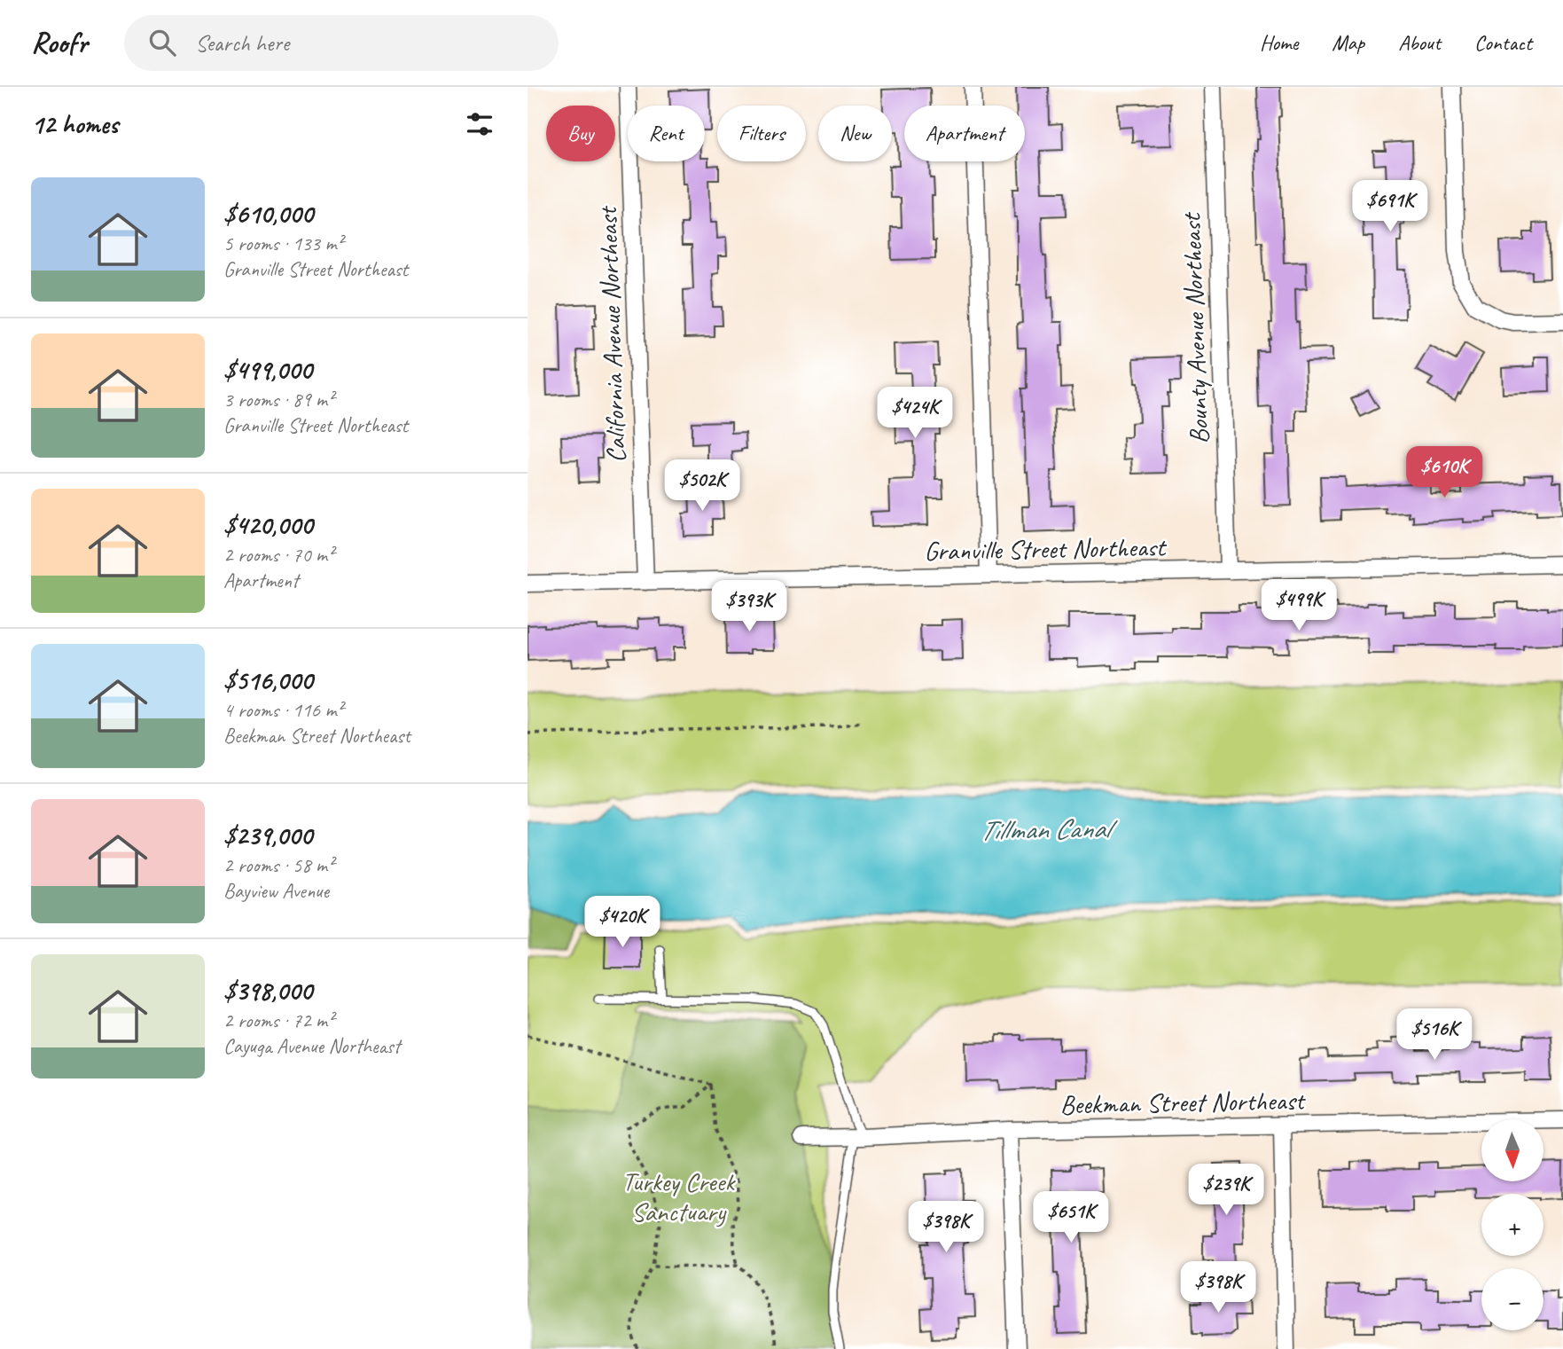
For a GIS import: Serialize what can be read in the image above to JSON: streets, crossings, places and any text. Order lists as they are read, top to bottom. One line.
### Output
{"streets":{"street":["Bounty Avenue Northeast","California Avenue Northeast","Granville Street Northeast","Beekman Street Northeast"]},"crossings":[["Bounty Avenue Northeast","Granville Street Northeast"],["California Avenue Northeast","Granville Street Northeast"]],"water":["Tillman Canal"],"parks":["Turkey Creek Sanctuary"],"north":"bottom","page":{"header":"Roofr","search":"Search here","nav":["Home","Map","About","Contact"],"heading":"12 homes","chip":["Buy","Rent","Filters","New","Apartment"],"list":[{"name":"$610,000","note":"5 rooms · 133 m² · Granville Street Northeast"},{"name":"$499,000","note":"3 rooms · 89 m² · Granville Street Northeast"},{"name":"$420,000","note":"2 rooms · 70 m² · Apartment"},{"name":"$516,000","note":"4 rooms · 116 m² · Beekman Street Northeast"},{"name":"$239,000","note":"2 rooms · 58 m² · Bayview Avenue"},{"name":"$398,000","note":"2 rooms · 72 m² · Cayuga Avenue Northeast"}],"price":["$691K","$424K","$610K","$502K","$499K","$393K","$420K","$516K","$239K","$651K","$398K","$398K"],"map_buttons":["+","−"]}}
